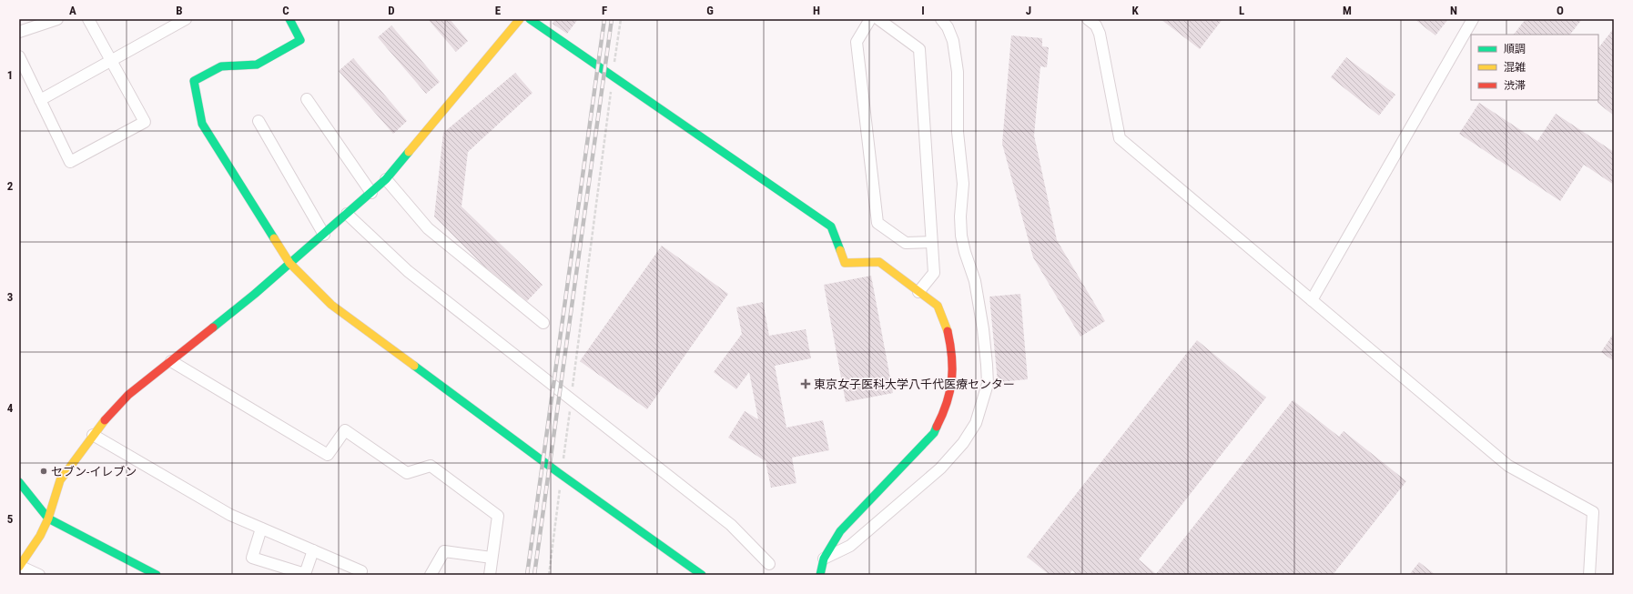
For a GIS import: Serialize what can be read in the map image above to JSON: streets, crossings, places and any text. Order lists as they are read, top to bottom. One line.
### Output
{"places":{"health":["東京女子医科大学八千代医療センター"],"other":["セブン-イレブン"]},"legend":["順調","混雑","渋滞"],"grid":{"columns":["A","B","C","D","E","F","G","H","I","J","K","L","M","N","O"],"rows":["1","2","3","4","5"]}}
